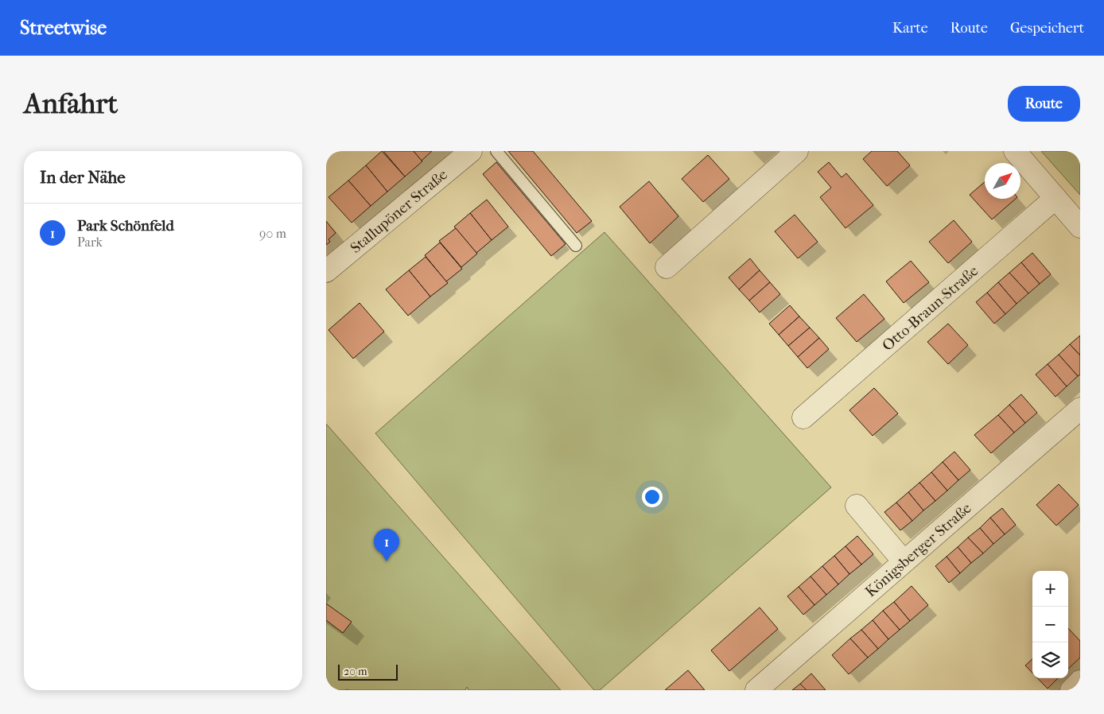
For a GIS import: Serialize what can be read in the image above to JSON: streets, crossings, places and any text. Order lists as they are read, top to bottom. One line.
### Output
{"streets":{"street":["Stallupöner Straße","Otto-Braun-Straße","Königsberger Straße"]},"scale_bar":"20 m","north":"top right","page":{"header":"Streetwise","nav":["Karte","Route","Gespeichert"],"buttons":"Route","title":"Anfahrt","heading":"In der Nähe","list":[{"mark":"1","name":"Park Schönfeld","note":"Park","value":"90 m"}],"pins":"1","map_buttons":["+","−"],"scale":"20 m"}}
